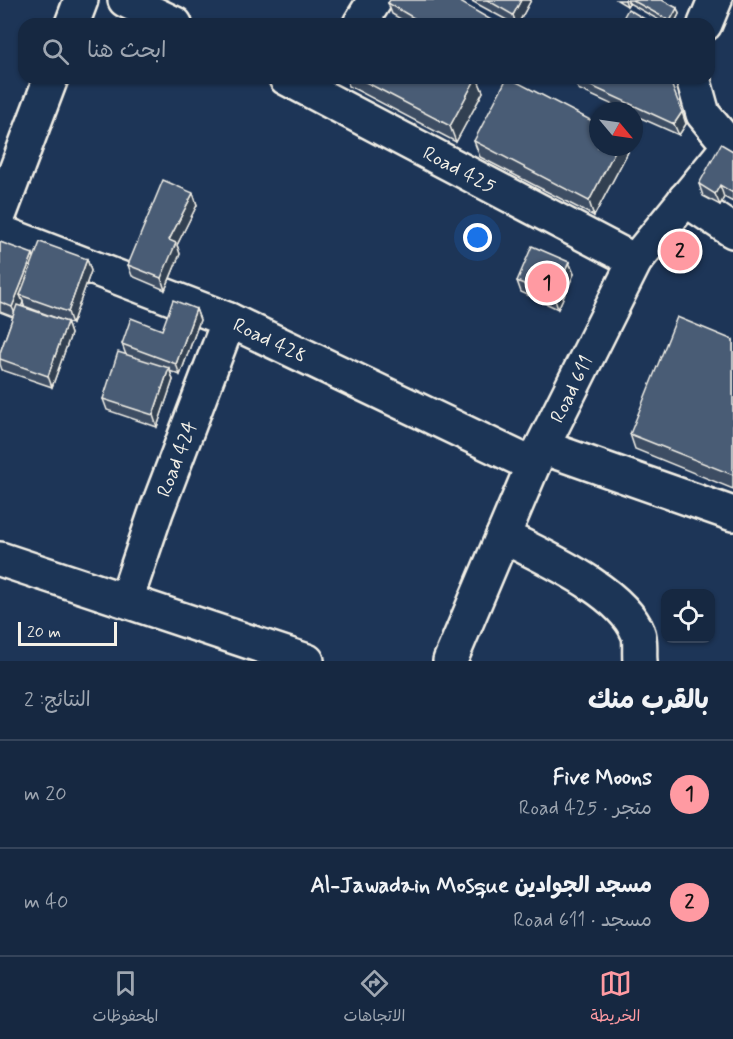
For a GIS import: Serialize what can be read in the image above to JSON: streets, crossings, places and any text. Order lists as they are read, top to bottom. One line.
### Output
{"streets":{"street":["Road 425","Road 428","Road 611","Road 424"]},"crossings":[["Road 425","Road 611"],["Road 428","Road 611"],["Road 428","Road 424"]],"scale_bar":"20 m","north":"bottom right","page":{"search":"ابحث هنا","pins":["2","1"],"scale":"20 m","heading":["بالقرب منك","النتائج: 2"],"list":[{"mark":"1","name":"Five Moons","note":"متجر · Road 425","value":"20 m"},{"mark":"2","name":"مسجد الجوادين Al-Jawadain Mosque","note":"مسجد · Road 611","value":"40 m"}],"nav":["الخريطة","الاتجاهات","المحفوظات"]}}
